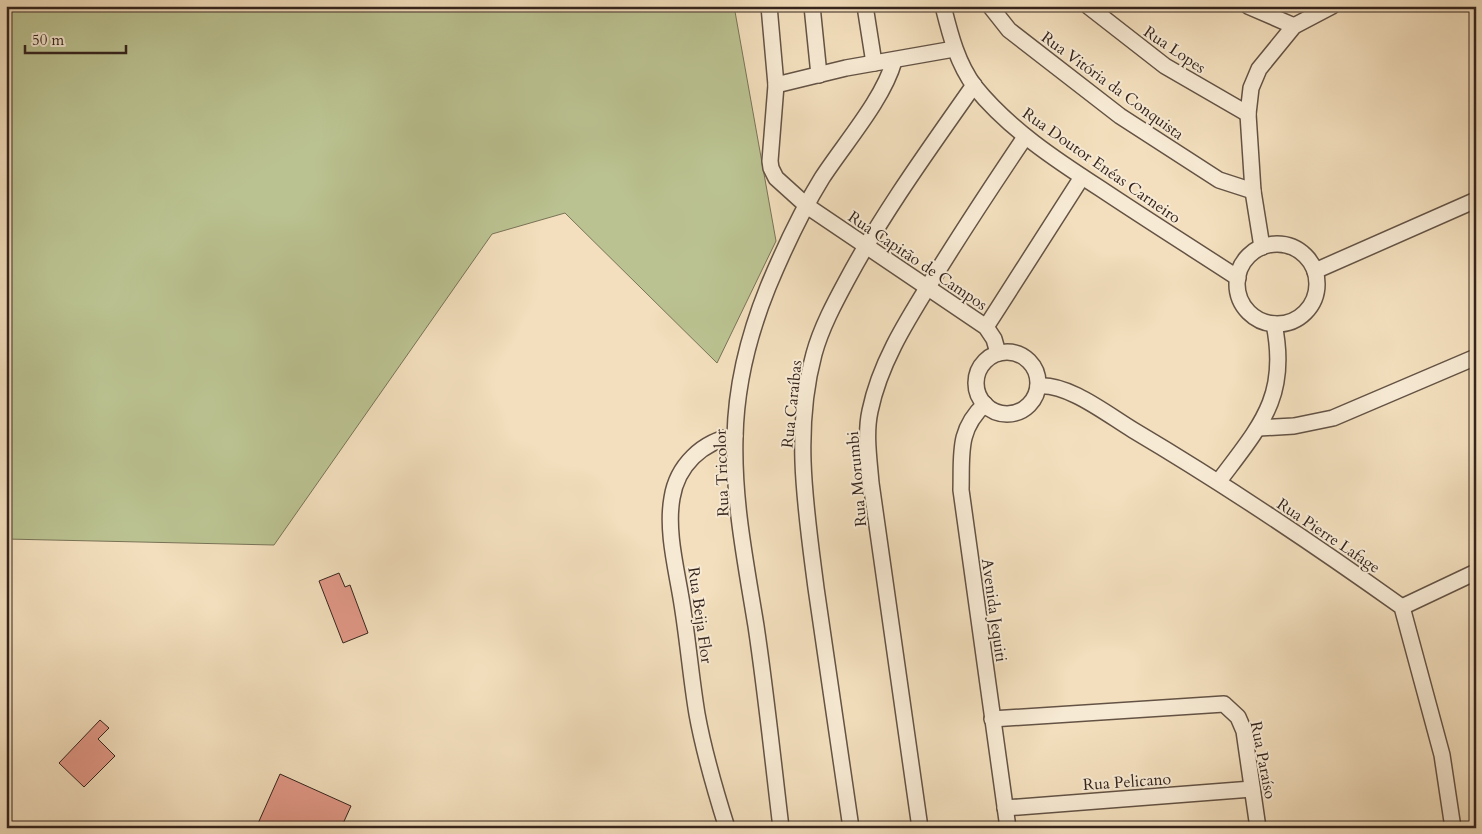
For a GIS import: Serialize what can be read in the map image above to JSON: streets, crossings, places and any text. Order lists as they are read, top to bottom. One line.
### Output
{"streets":{"street":["Rua Lopes","Rua Vitória da Conquista","Rua Doutor Enéas Carneiro","Rua Capitão de Campos","Rua Caraíbas","Rua Tricolor","Rua Morumbi","Rua Pierre Lafage","Avenida Jequiti","Rua Beija Flor","Rua Paraíso","Rua Pelicano"]},"crossings":[["Rua Doutor Enéas Carneiro","Rua Caraíbas"],["Rua Doutor Enéas Carneiro","Rua Morumbi"],["Rua Capitão de Campos","Rua Caraíbas"],["Rua Capitão de Campos","Rua Tricolor"],["Rua Capitão de Campos","Rua Morumbi"],["Rua Capitão de Campos","Rua Pierre Lafage"],["Rua Capitão de Campos","Avenida Jequiti"],["Rua Tricolor","Rua Beija Flor"],["Rua Pierre Lafage","Avenida Jequiti"],["Avenida Jequiti","Rua Paraíso"],["Avenida Jequiti","Rua Pelicano"],["Rua Paraíso","Rua Pelicano"]],"scale_bar":"50 m"}
